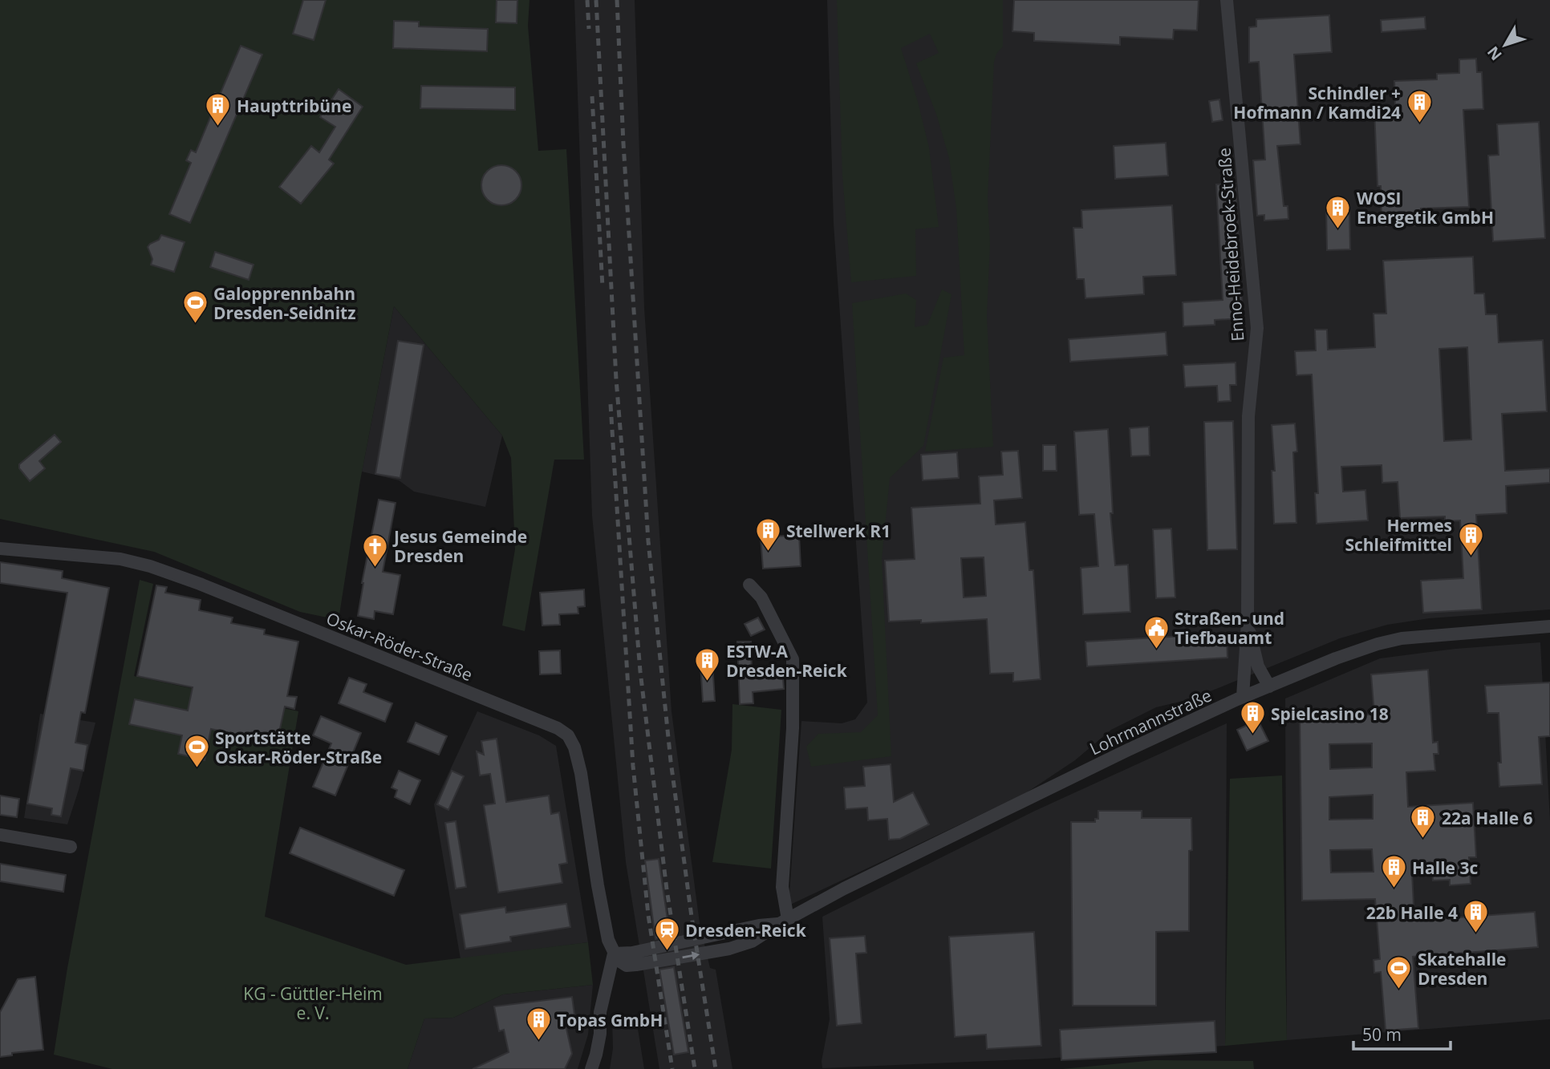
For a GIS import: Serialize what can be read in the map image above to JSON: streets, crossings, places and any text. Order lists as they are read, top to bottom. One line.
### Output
{"streets":{"street":["Enno-Heidebroek-Straße","Oskar-Röder-Straße","Lohrmannstraße"]},"crossings":[["Enno-Heidebroek-Straße","Lohrmannstraße"],["Oskar-Röder-Straße","Lohrmannstraße"]],"parks":["KG - Güttler-Heim e. V."],"places":{"building":["Schindler + Hofmann / Kamdi24","Haupttribüne","WOSI Energetik GmbH","Stellwerk R1","Hermes Schleifmittel","ESTW-A Dresden-Reick","Spielcasino 18","22a Halle 6","Halle 3c","22b Halle 4","Topas GmbH"],"sports":["Galopprennbahn Dresden-Seidnitz","Sportstätte Oskar-Röder-Straße","Skatehalle Dresden"],"church":["Jesus Gemeinde Dresden"],"public building":["Straßen- und Tiefbauamt"],"station":["Dresden-Reick"]},"scale_bar":"50 m","north":"bottom left"}
